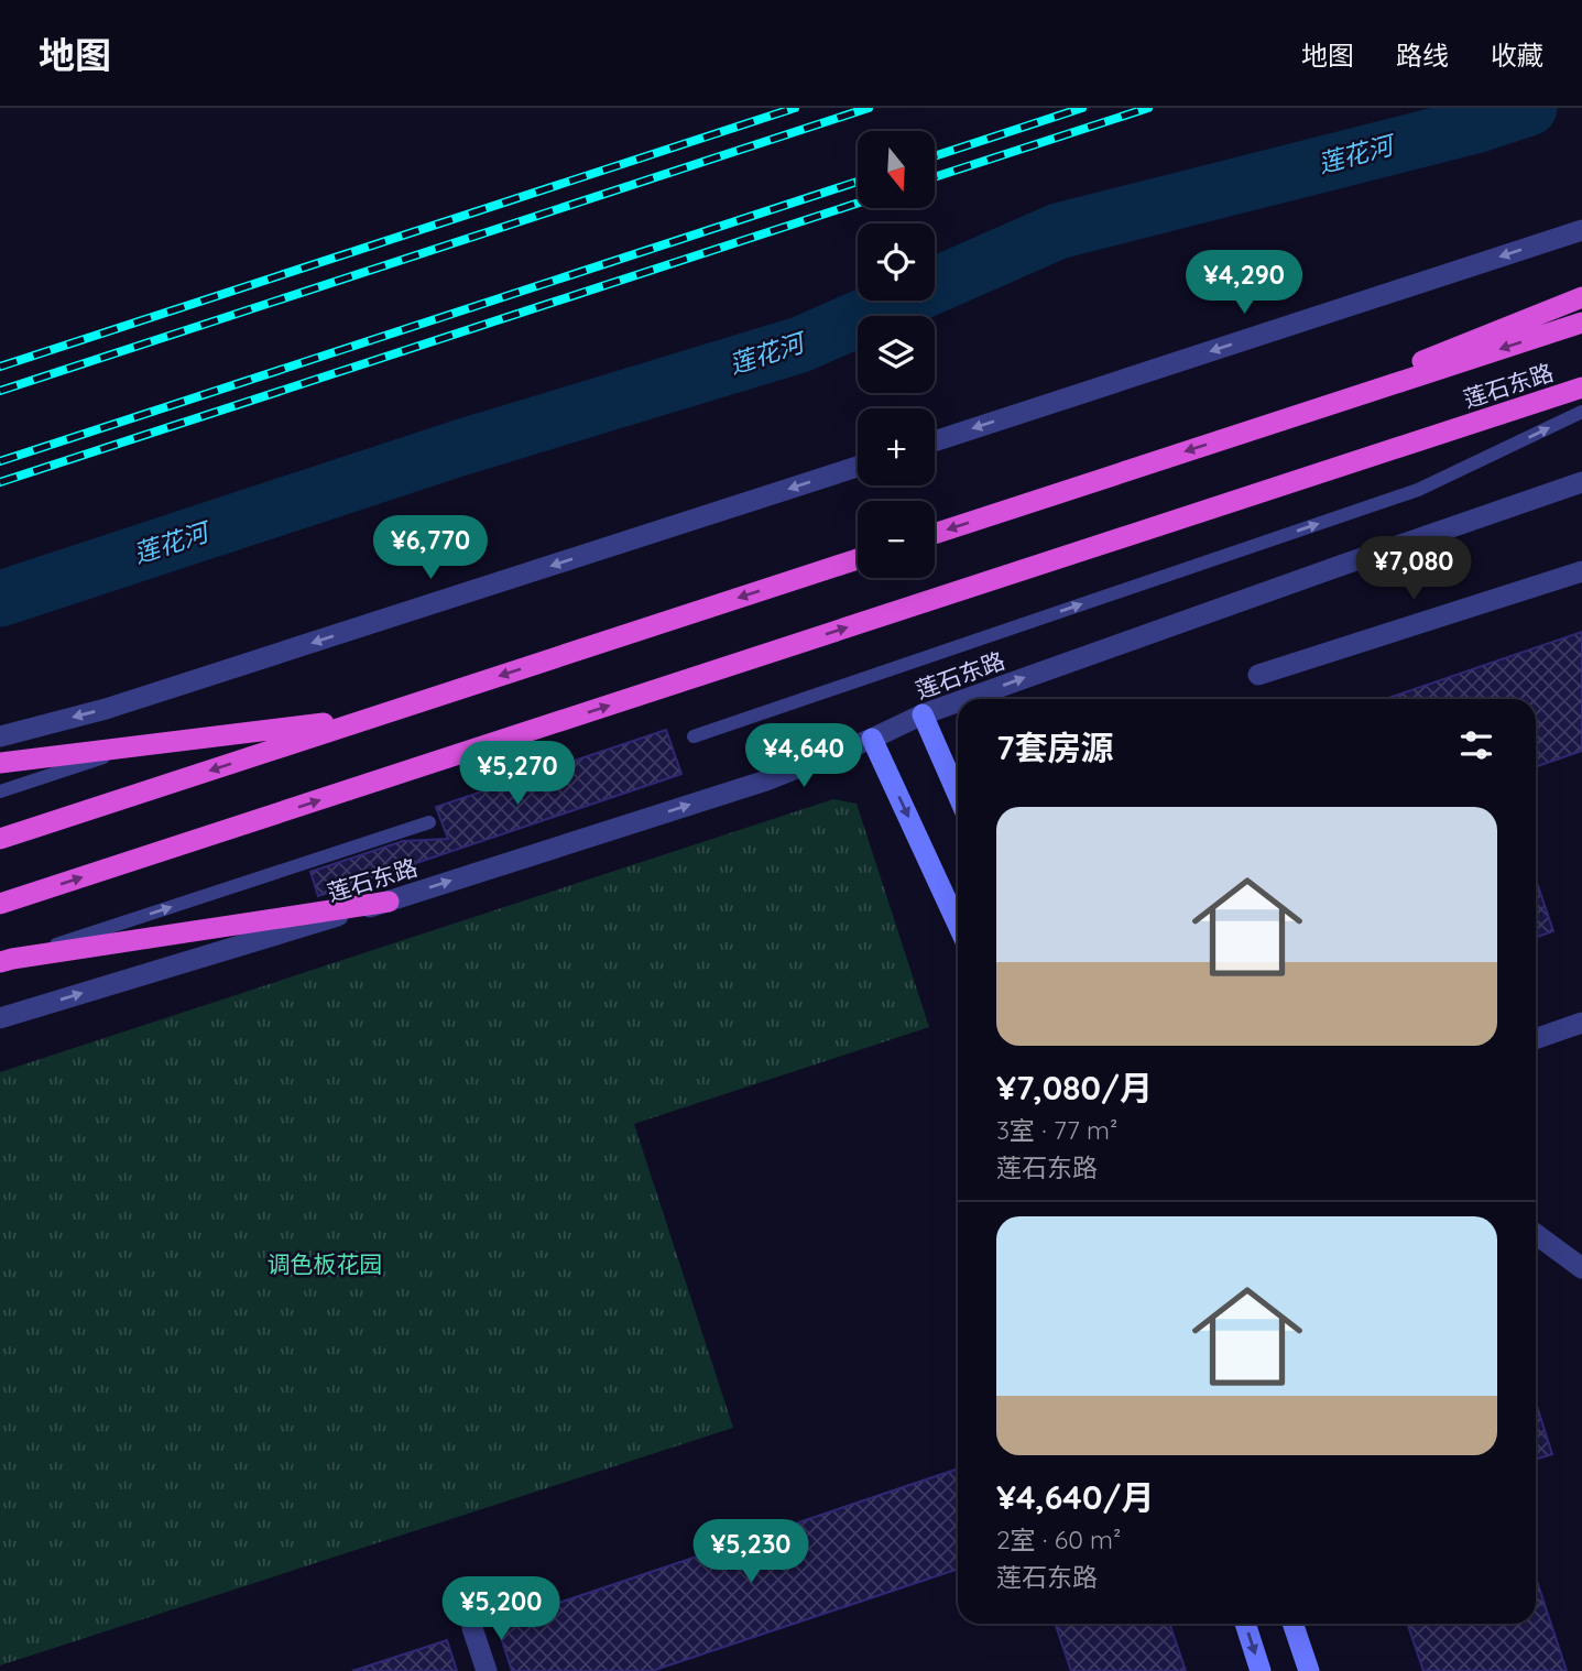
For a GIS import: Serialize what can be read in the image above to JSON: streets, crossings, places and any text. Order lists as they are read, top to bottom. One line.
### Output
{"streets":{"highway":["莲石东路"]},"water":["莲花河"],"parks":["调色板花园"],"north":"bottom","page":{"header":"地图","nav":["地图","路线","收藏"],"map_buttons":["+","−"],"price":["¥4,290","¥6,770","¥7,080","¥4,640","¥5,270","¥5,230","¥5,200"],"heading":"7套房源","list":[{"name":"¥7,080/月","note":"3室 · 77 m² · 莲石东路"},{"name":"¥4,640/月","note":"2室 · 60 m² · 莲石东路"}]}}
